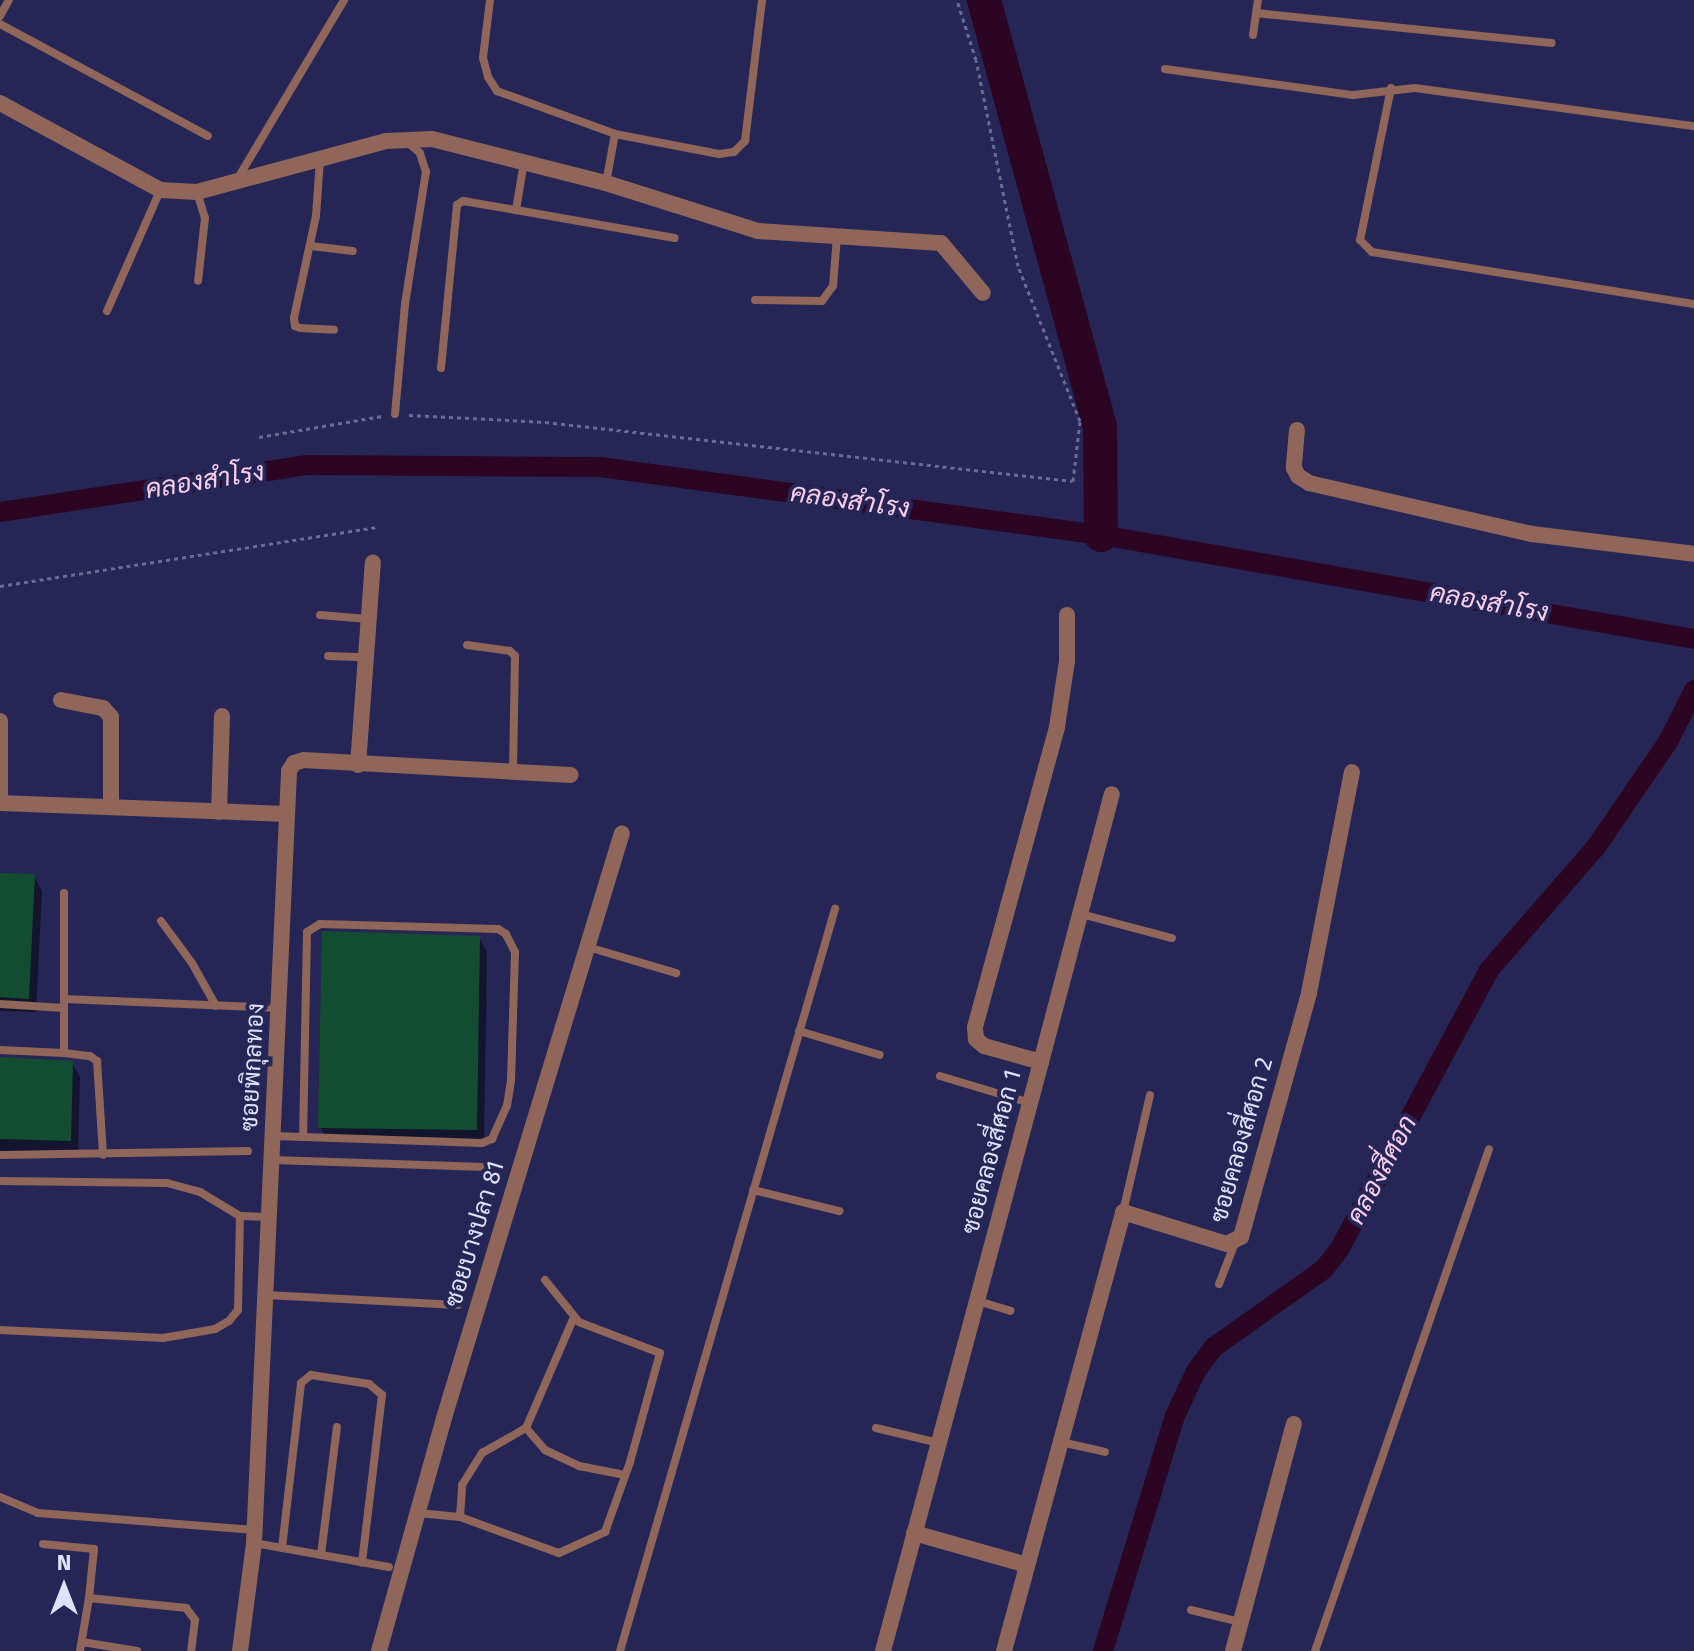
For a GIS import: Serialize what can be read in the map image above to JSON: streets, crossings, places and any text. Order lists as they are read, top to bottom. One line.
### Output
{"streets":{"street":["ซอยพิกุลทอง","ซอยคลองสี่ศอก 2","ซอยคลองสี่ศอก 1","ซอยบางปลา 81"]},"water":["คลองสำโรง","คลองสี่ศอก"],"north":"top"}
